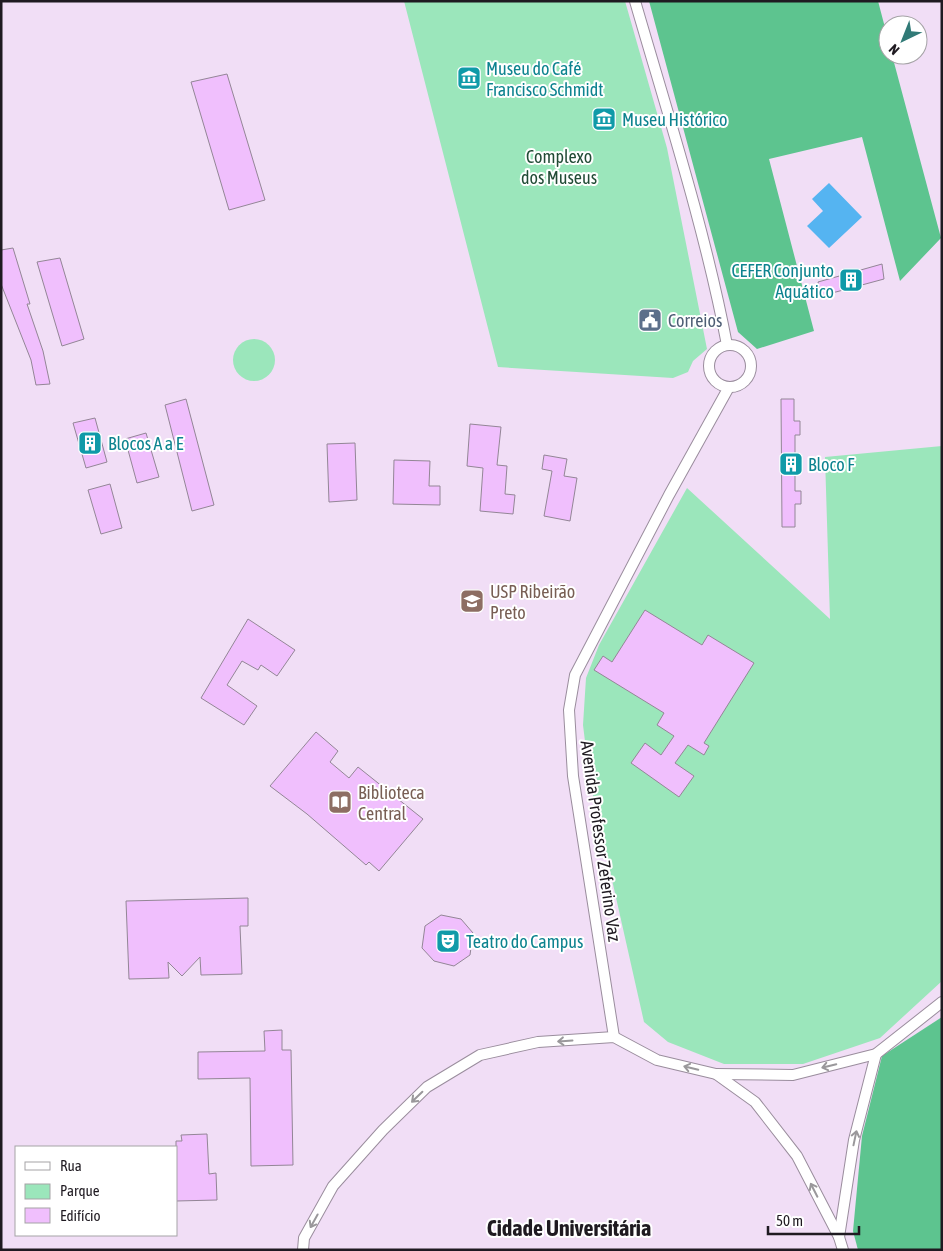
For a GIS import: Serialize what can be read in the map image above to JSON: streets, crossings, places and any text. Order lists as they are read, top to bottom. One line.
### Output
{"streets":{"street":["Avenida Professor Zeferino Vaz"]},"districts":["Cidade Universitária"],"parks":["Complexo dos Museus"],"places":{"museum":["Museu do Café Francisco Schmidt","Museu Histórico"],"building":["CEFER Conjunto Aquático","Blocos A a E","Bloco F"],"public building":["Correios"],"school or university":["USP Ribeirão Preto"],"library":["Biblioteca Central"],"theatre":["Teatro do Campus"]},"legend":["Rua","Parque","Edifício"],"scale_bar":"50 m","north":"bottom left"}
